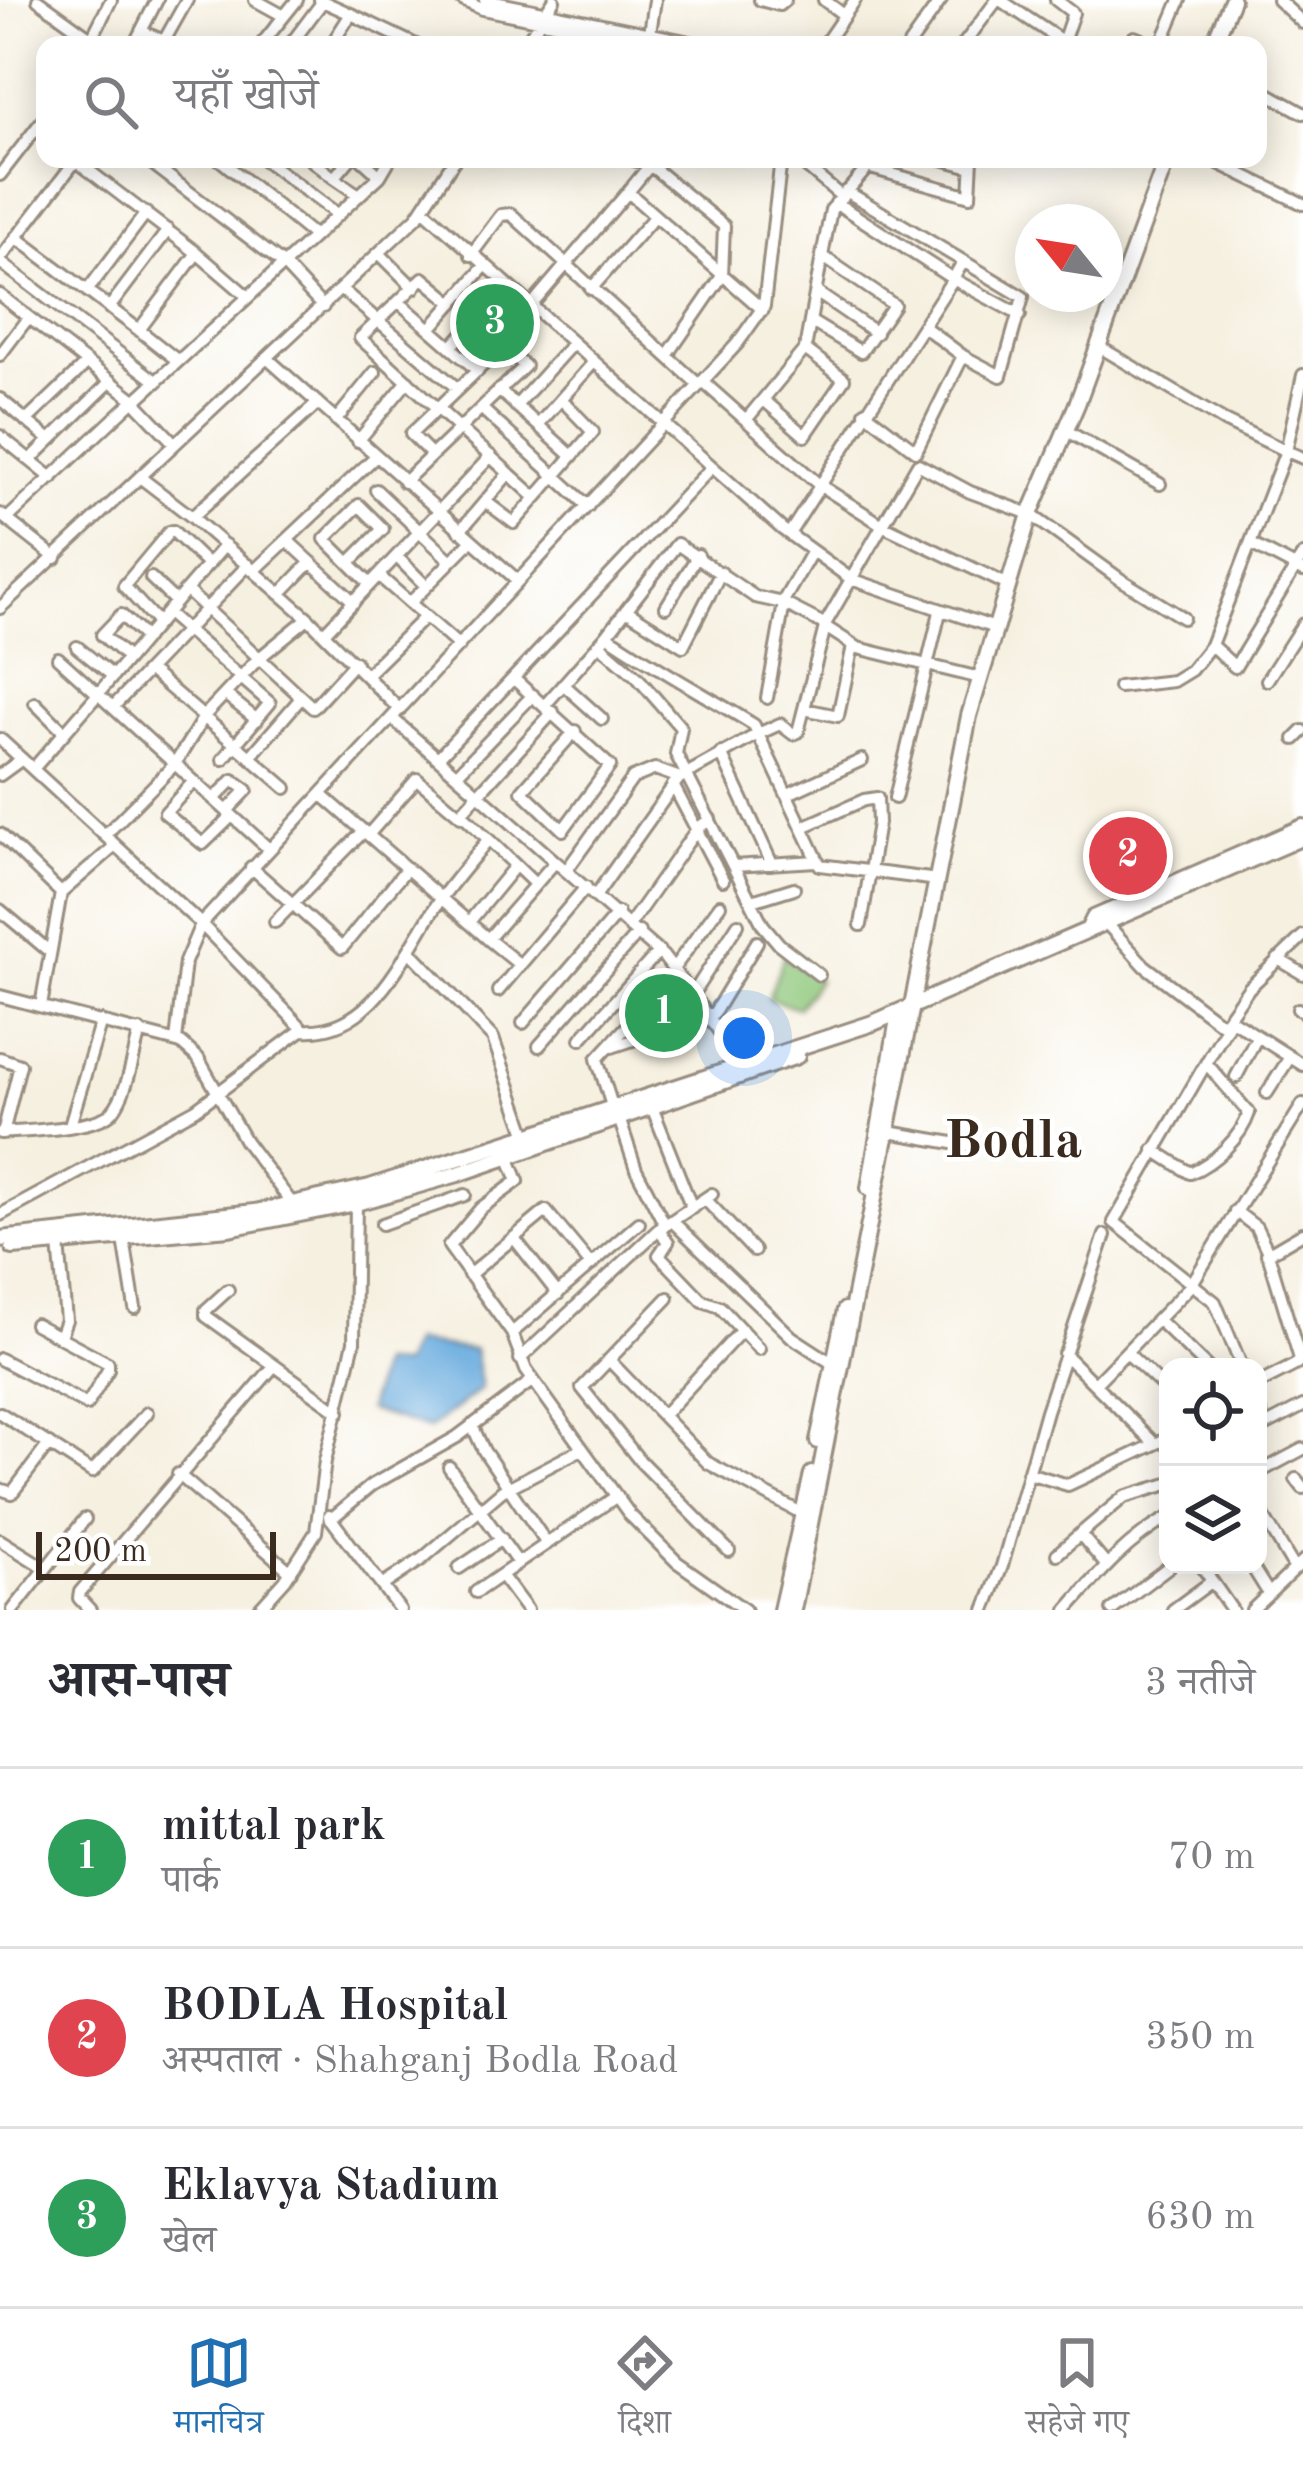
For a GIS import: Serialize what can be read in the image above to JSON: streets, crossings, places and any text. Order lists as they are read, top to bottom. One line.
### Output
{"districts":["Bodla"],"scale_bar":"200 m","north":"top left","page":{"search":"यहाँ खोजें","pins":["3","2","1"],"scale":"200 m","heading":["आस-पास","3 नतीजे"],"list":[{"mark":"1","name":"mittal park","note":"पार्क","value":"70 m"},{"mark":"2","name":"BODLA Hospital","note":"अस्पताल · Shahganj Bodla Road","value":"350 m"},{"mark":"3","name":"Eklavya Stadium","note":"खेल","value":"630 m"}],"nav":["मानचित्र","दिशा","सहेजे गए"]}}
